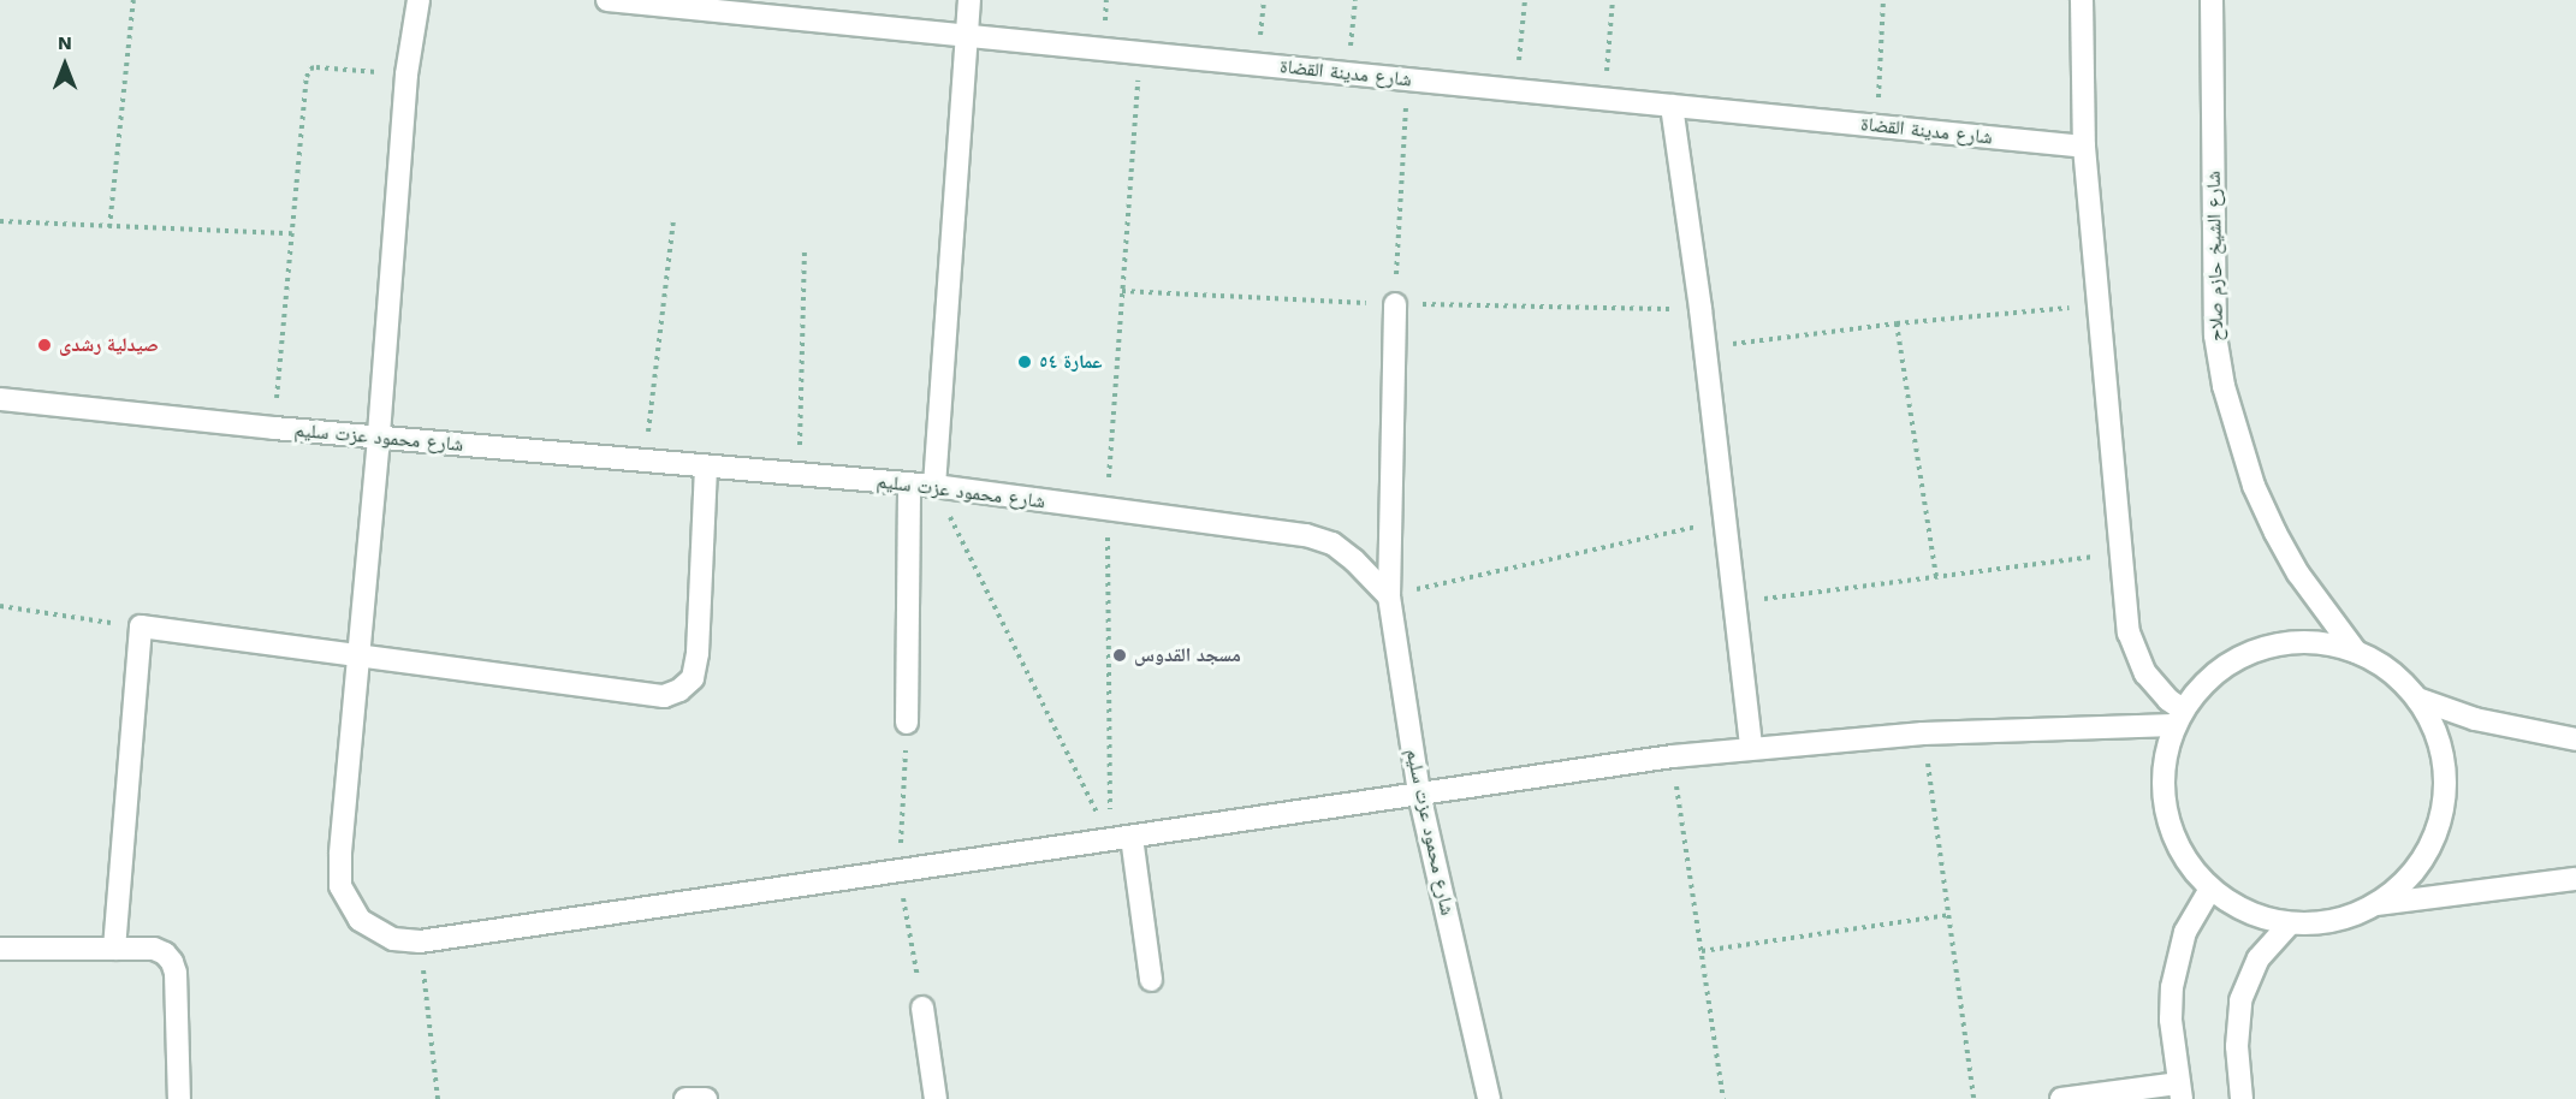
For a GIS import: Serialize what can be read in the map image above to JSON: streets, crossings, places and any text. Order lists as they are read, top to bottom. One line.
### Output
{"streets":{"street":["شارع مدينة القضاة","شارع الشيخ حازم صلاح","شارع محمود عزت سليم"]},"places":["صيدلية رشدى","عمارة ٥٤","مسجد القدوس"],"north":"top"}
